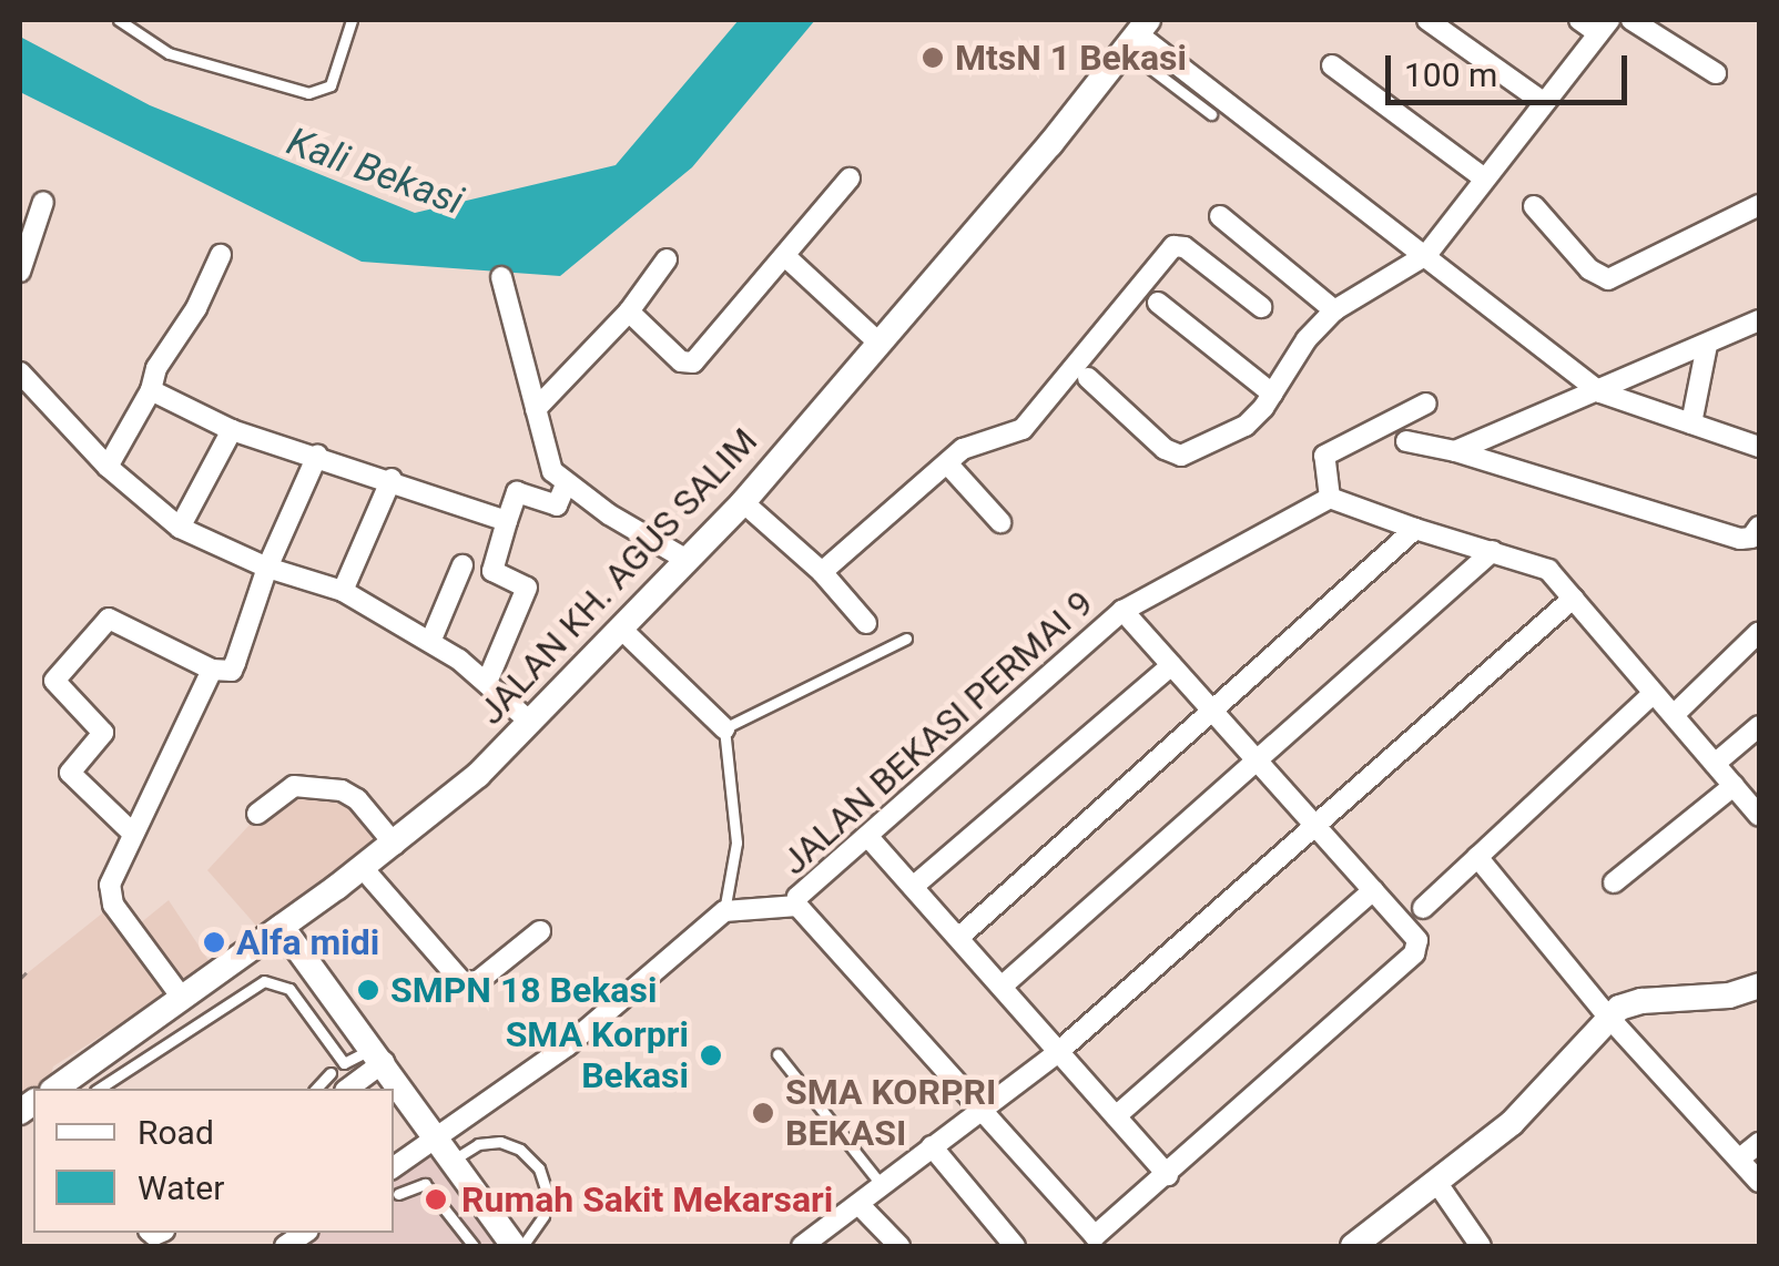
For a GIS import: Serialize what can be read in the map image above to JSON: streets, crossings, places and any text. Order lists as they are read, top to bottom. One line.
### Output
{"streets":{"street":["JALAN KH. AGUS SALIM","JALAN BEKASI PERMAI 9"]},"water":["Kali Bekasi"],"places":["MtsN 1 Bekasi","Alfa midi","SMPN 18 Bekasi","SMA Korpri Bekasi","SMA KORPRI BEKASI","Rumah Sakit Mekarsari"],"legend":["Road","Water"],"scale_bar":"100 m"}
